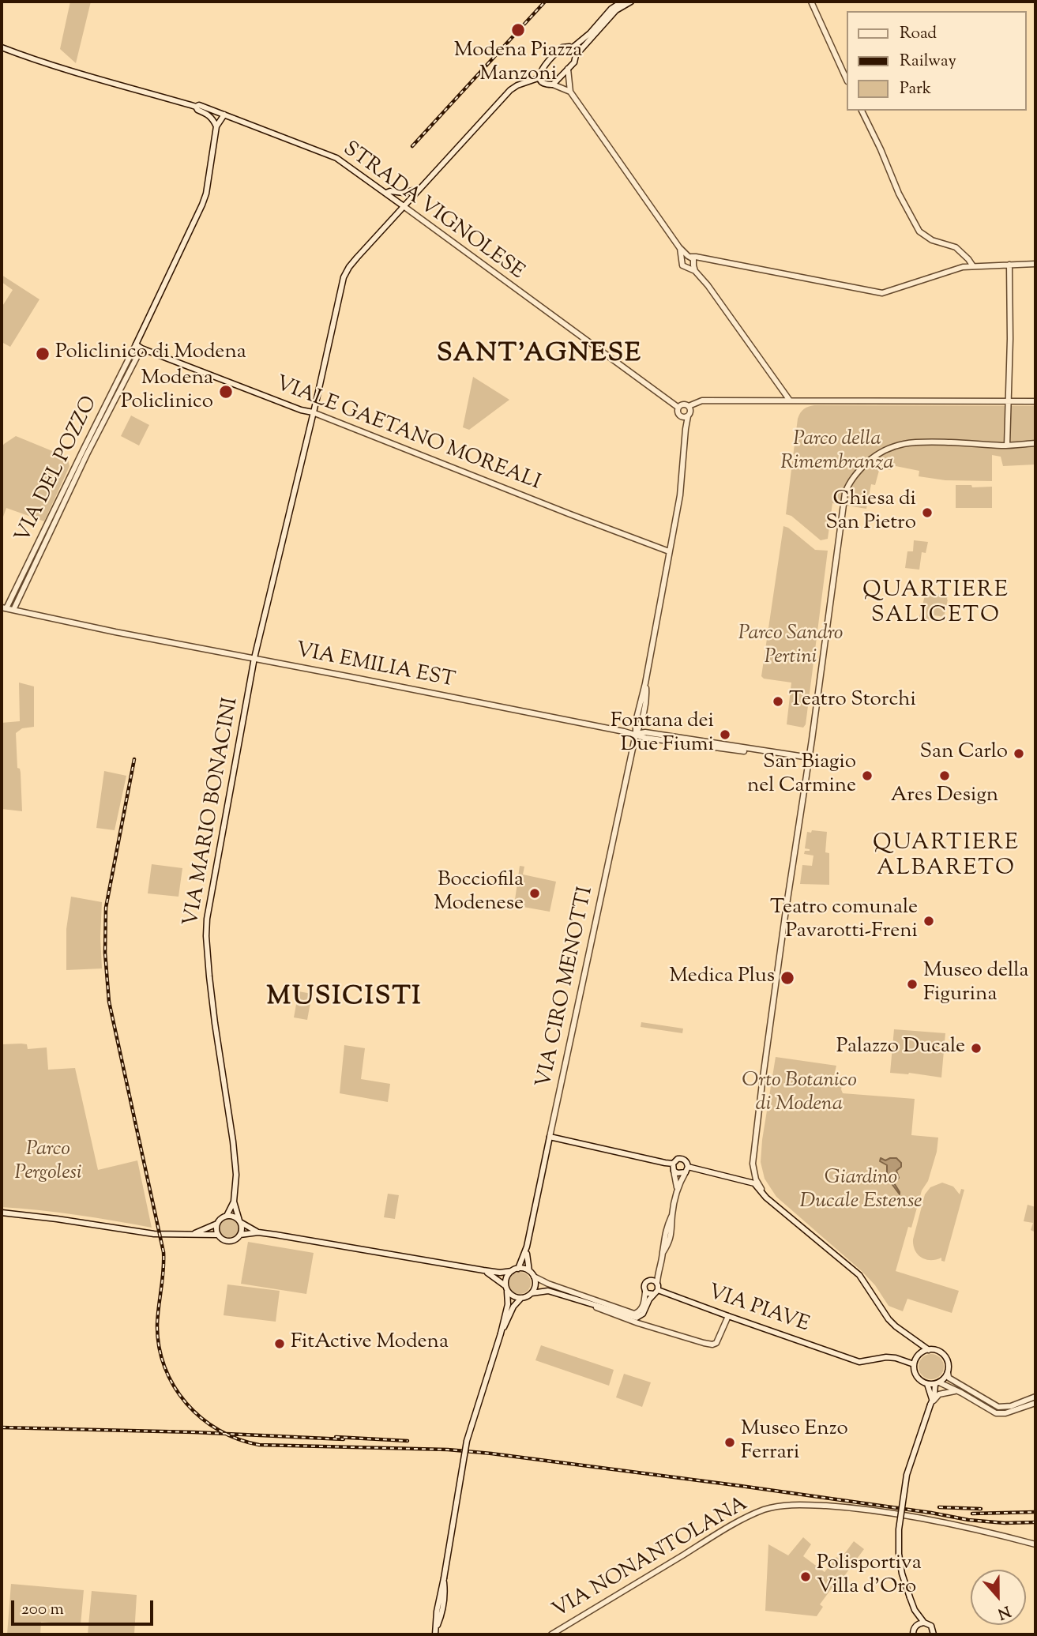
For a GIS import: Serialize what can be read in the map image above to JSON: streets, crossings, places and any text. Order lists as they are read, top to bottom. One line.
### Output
{"streets":{"street":["STRADA VIGNOLESE","VIALE GAETANO MOREALI","VIA DEL POZZO","VIA EMILIA EST","VIA MARIO BONACINI","VIA CIRO MENOTTI","VIA PIAVE","VIA NONANTOLANA"]},"crossings":[["STRADA VIGNOLESE","VIA MARIO BONACINI"],["STRADA VIGNOLESE","VIA CIRO MENOTTI"],["VIALE GAETANO MOREALI","VIA DEL POZZO"],["VIALE GAETANO MOREALI","VIA MARIO BONACINI"],["VIALE GAETANO MOREALI","VIA CIRO MENOTTI"],["VIA DEL POZZO","VIA EMILIA EST"],["VIA EMILIA EST","VIA MARIO BONACINI"],["VIA EMILIA EST","VIA CIRO MENOTTI"]],"districts":["SANT'AGNESE","QUARTIERE SALICETO","QUARTIERE ALBARETO","MUSICISTI"],"parks":["Parco della Rimembranza","Parco Sandro Pertini","Orto Botanico di Modena","Parco Pergolesi","Giardino Ducale Estense"],"places":["Modena Piazza Manzoni","Policlinico di Modena","Modena Policlinico","Chiesa di San Pietro","Teatro Storchi","Fontana dei Due Fiumi","San Carlo","San Biagio nel Carmine","Ares Design","Bocciofila Modenese","Teatro comunale Pavarotti-Freni","Medica Plus","Museo della Figurina","Palazzo Ducale","FitActive Modena","Museo Enzo Ferrari","Polisportiva Villa d’Oro"],"legend":["Road","Railway","Park"],"scale_bar":"200 m","north":"bottom"}
